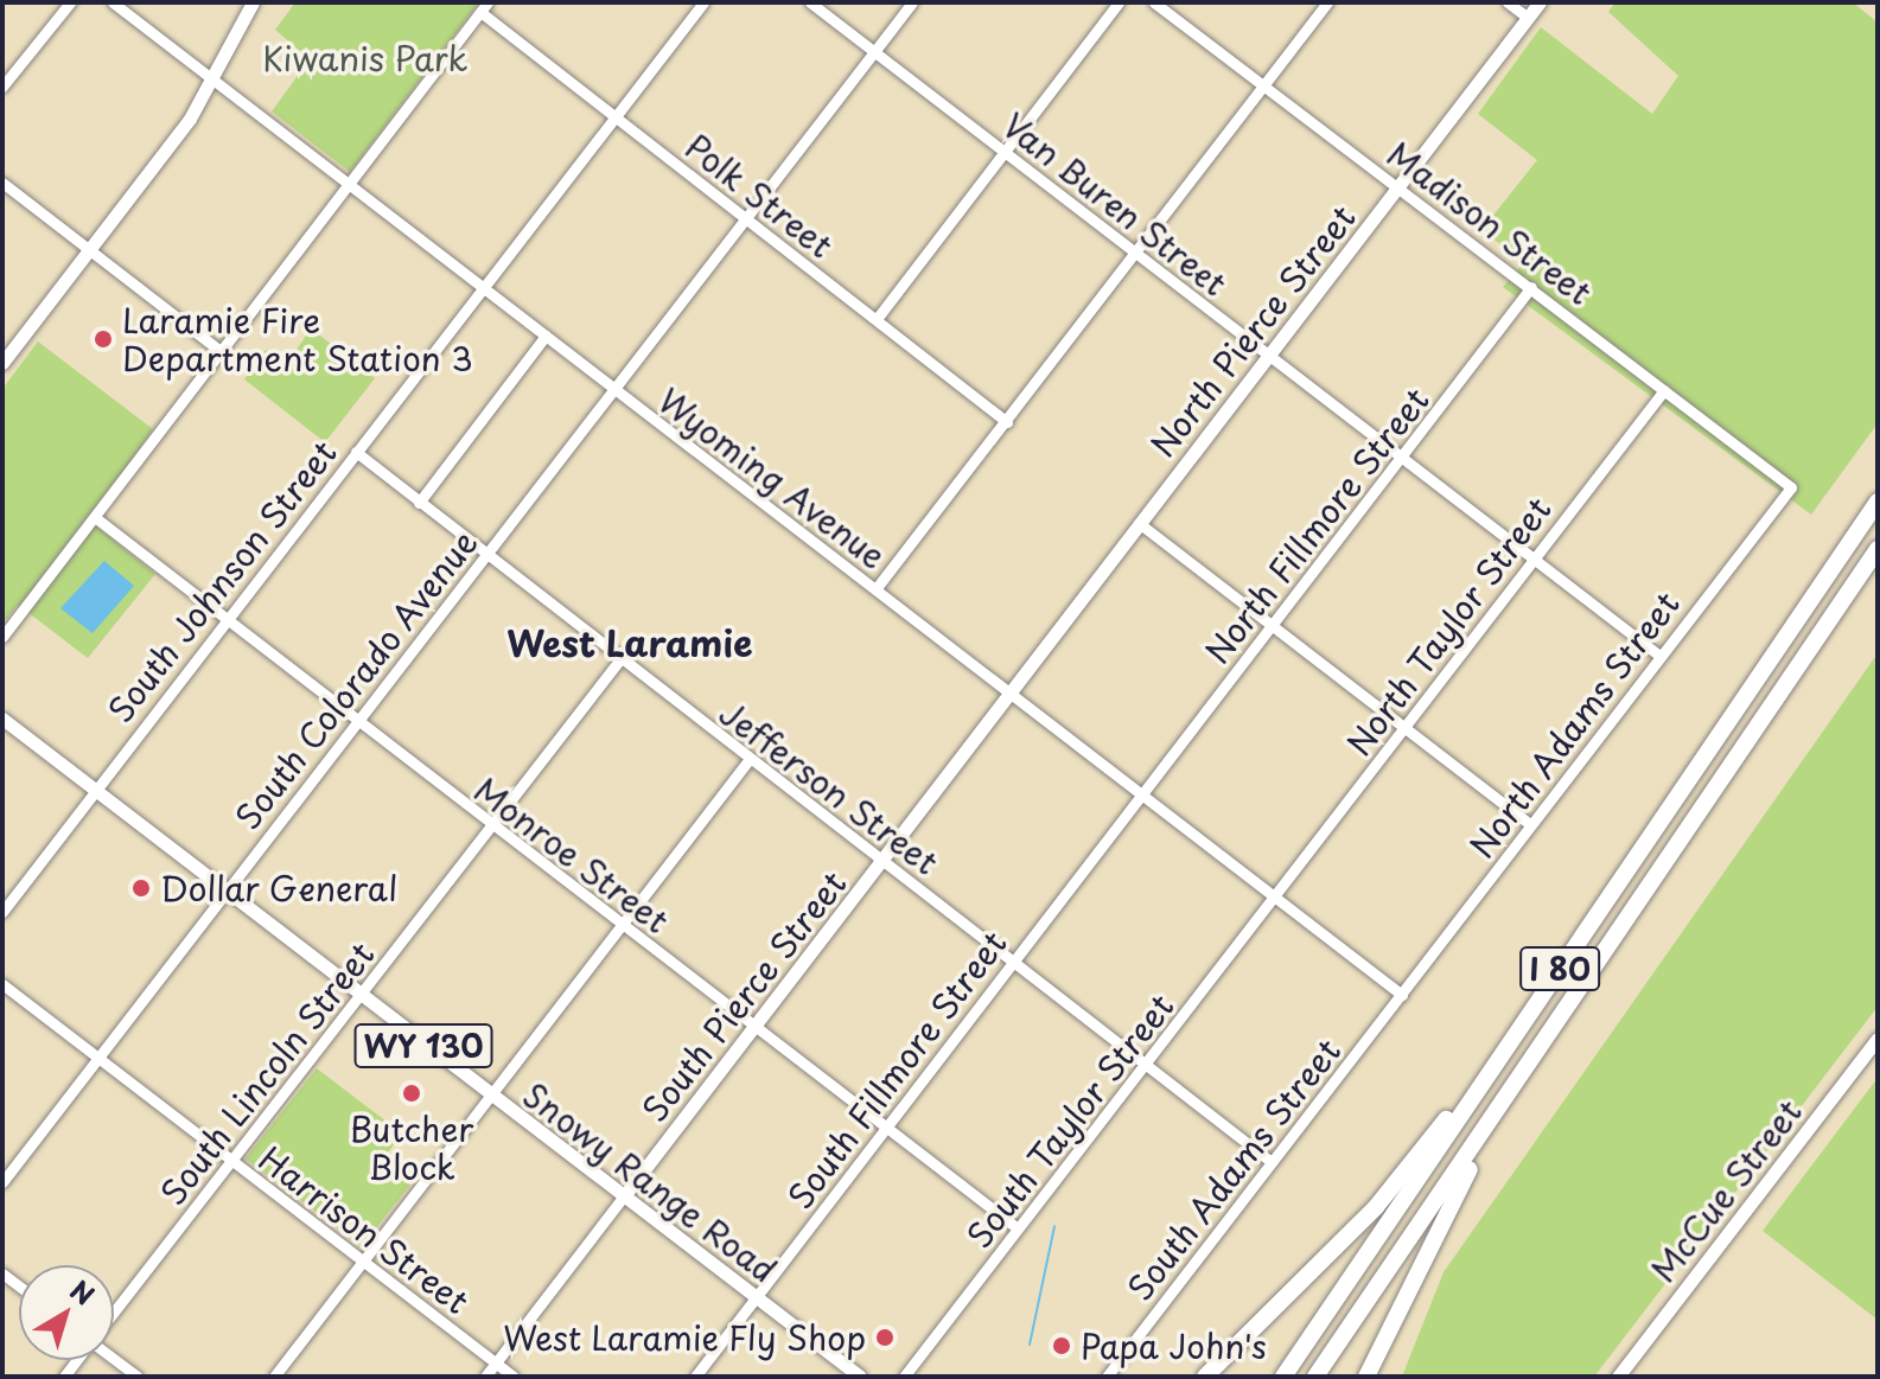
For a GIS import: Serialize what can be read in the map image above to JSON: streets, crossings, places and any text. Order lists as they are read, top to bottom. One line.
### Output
{"streets":{"highway":["I 80"],"main road":["North Pierce Street","South Pierce Street","WY 130","Snowy Range Road","McCue Street"],"street":["Polk Street","Van Buren Street","Madison Street","Wyoming Avenue","North Fillmore Street","South Johnson Street","North Taylor Street","South Colorado Avenue","North Adams Street","Jefferson Street","Monroe Street","South Fillmore Street","South Lincoln Street","South Taylor Street","South Adams Street","Harrison Street"]},"crossings":[["Polk Street","South Johnson Street"],["Polk Street","South Colorado Avenue"],["Van Buren Street","North Pierce Street"],["Van Buren Street","North Fillmore Street"],["Van Buren Street","North Taylor Street"],["Van Buren Street","South Colorado Avenue"],["Van Buren Street","North Adams Street"],["Madison Street","North Pierce Street"],["Madison Street","North Fillmore Street"],["Madison Street","North Taylor Street"],["Madison Street","North Adams Street"],["North Pierce Street","Wyoming Avenue"],["North Pierce Street","South Pierce Street"],["Wyoming Avenue","North Fillmore Street"],["Wyoming Avenue","South Johnson Street"],["Wyoming Avenue","North Taylor Street"],["Wyoming Avenue","South Colorado Avenue"],["Wyoming Avenue","North Adams Street"],["Wyoming Avenue","South Pierce Street"],["Wyoming Avenue","South Fillmore Street"],["Wyoming Avenue","South Taylor Street"],["Wyoming Avenue","South Adams Street"],["North Fillmore Street","South Fillmore Street"],["South Johnson Street","Jefferson Street"],["South Johnson Street","Monroe Street"],["South Johnson Street","Snowy Range Road"],["North Taylor Street","South Taylor Street"],["South Colorado Avenue","Jefferson Street"],["South Colorado Avenue","Monroe Street"],["South Colorado Avenue","Snowy Range Road"],["South Colorado Avenue","Harrison Street"],["North Adams Street","South Adams Street"],["Jefferson Street","South Pierce Street"],["Jefferson Street","South Fillmore Street"],["Jefferson Street","South Lincoln Street"],["Jefferson Street","South Taylor Street"],["Jefferson Street","South Adams Street"],["Monroe Street","South Pierce Street"],["Monroe Street","South Fillmore Street"],["Monroe Street","South Lincoln Street"],["Monroe Street","South Taylor Street"],["South Pierce Street","Snowy Range Road"],["South Pierce Street","Harrison Street"],["South Fillmore Street","Snowy Range Road"],["South Lincoln Street","Snowy Range Road"],["South Lincoln Street","Harrison Street"]],"districts":["West Laramie"],"parks":["Kiwanis Park"],"places":["Laramie Fire Department Station 3","Dollar General","Butcher Block","West Laramie Fly Shop","Papa John's"],"north":"top right"}
